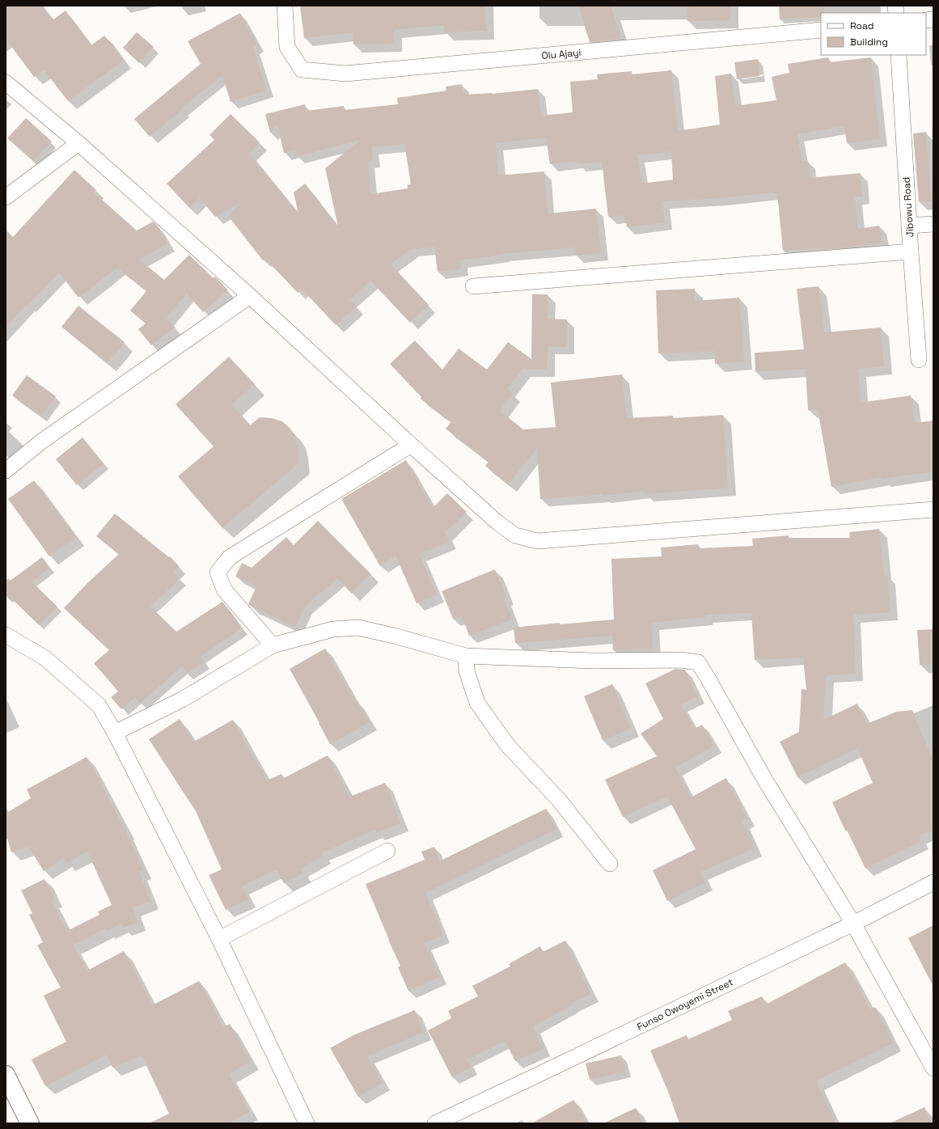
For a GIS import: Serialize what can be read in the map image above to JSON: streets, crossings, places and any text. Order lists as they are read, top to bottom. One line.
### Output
{"streets":{"street":["Olu Ajayi","Jibowu Road","Funso Owoyemi Street"]},"legend":["Road","Building"]}
